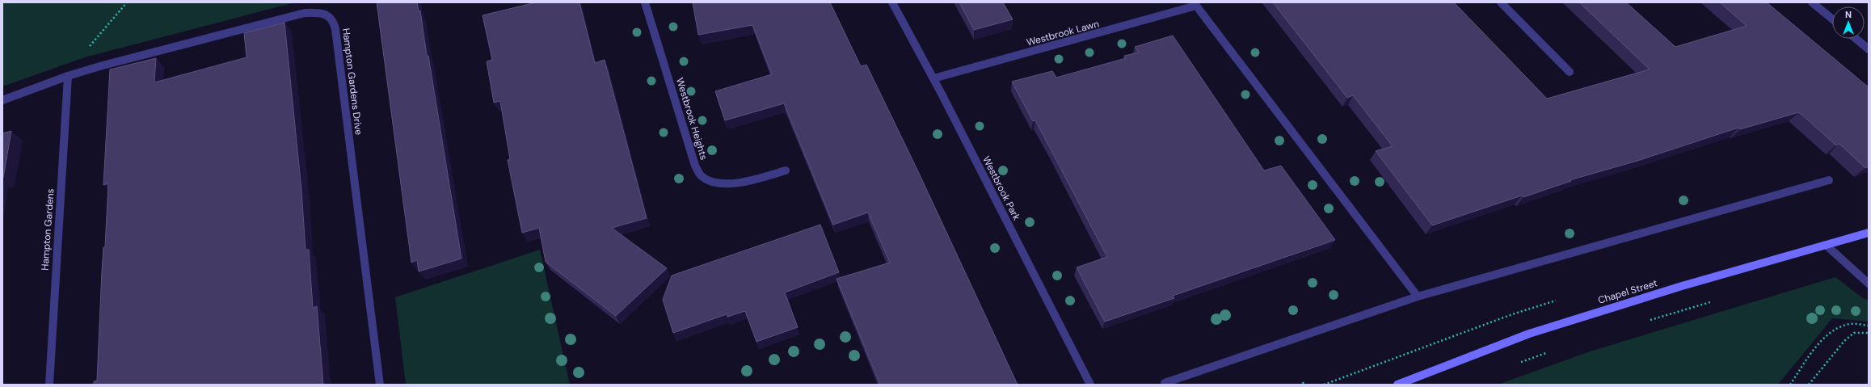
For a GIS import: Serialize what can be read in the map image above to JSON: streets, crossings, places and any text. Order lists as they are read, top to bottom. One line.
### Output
{"streets":{"main road":["Chapel Street"],"street":["Westbrook Lawn","Hampton Gardens Drive","Westbrook Heights","Westbrook Park","Hampton Gardens"]},"crossings":[["Westbrook Lawn","Westbrook Park"],["Hampton Gardens Drive","Hampton Gardens"]],"north":"top"}
